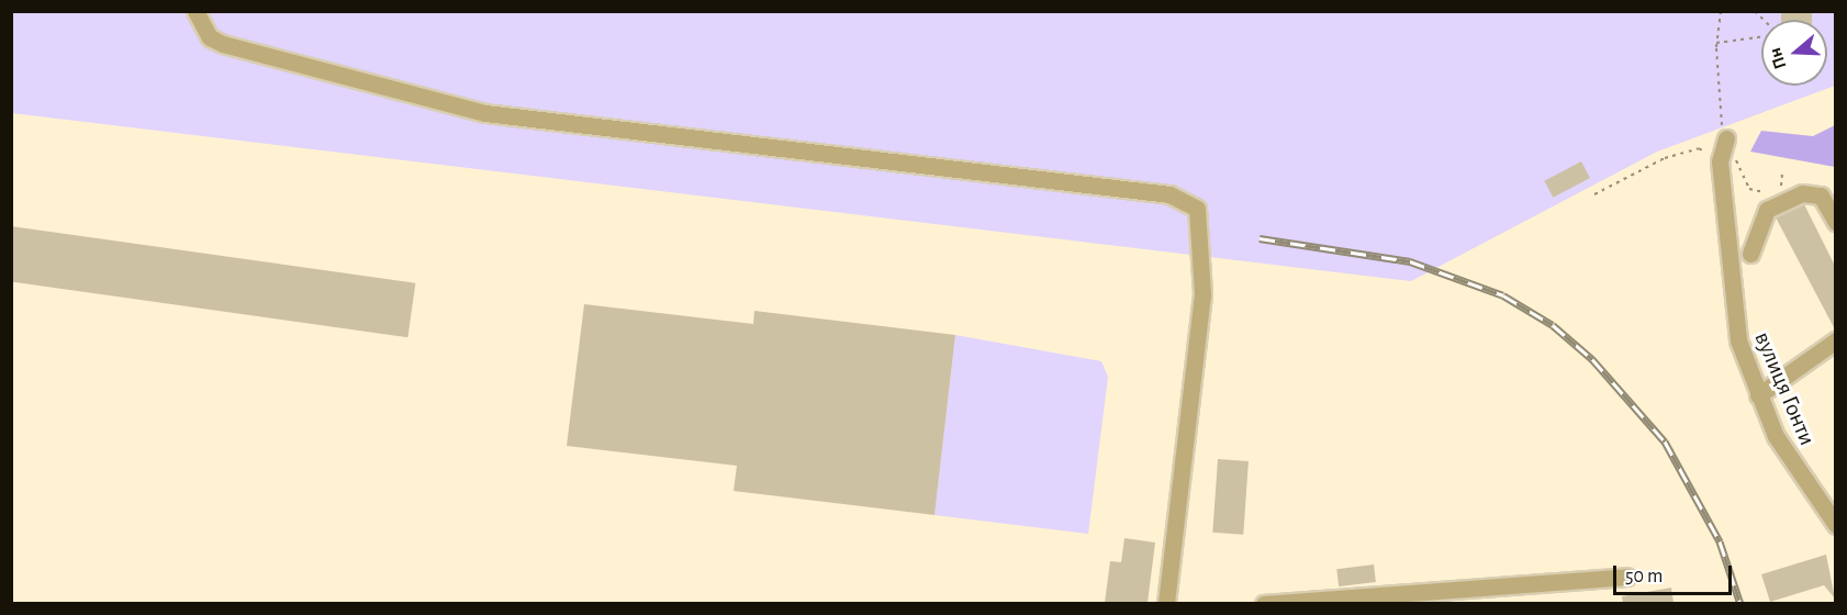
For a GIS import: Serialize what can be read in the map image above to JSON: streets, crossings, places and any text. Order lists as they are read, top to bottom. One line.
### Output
{"streets":{"street":["вулиця Гонти"]},"scale_bar":"50 m","north":"left"}
